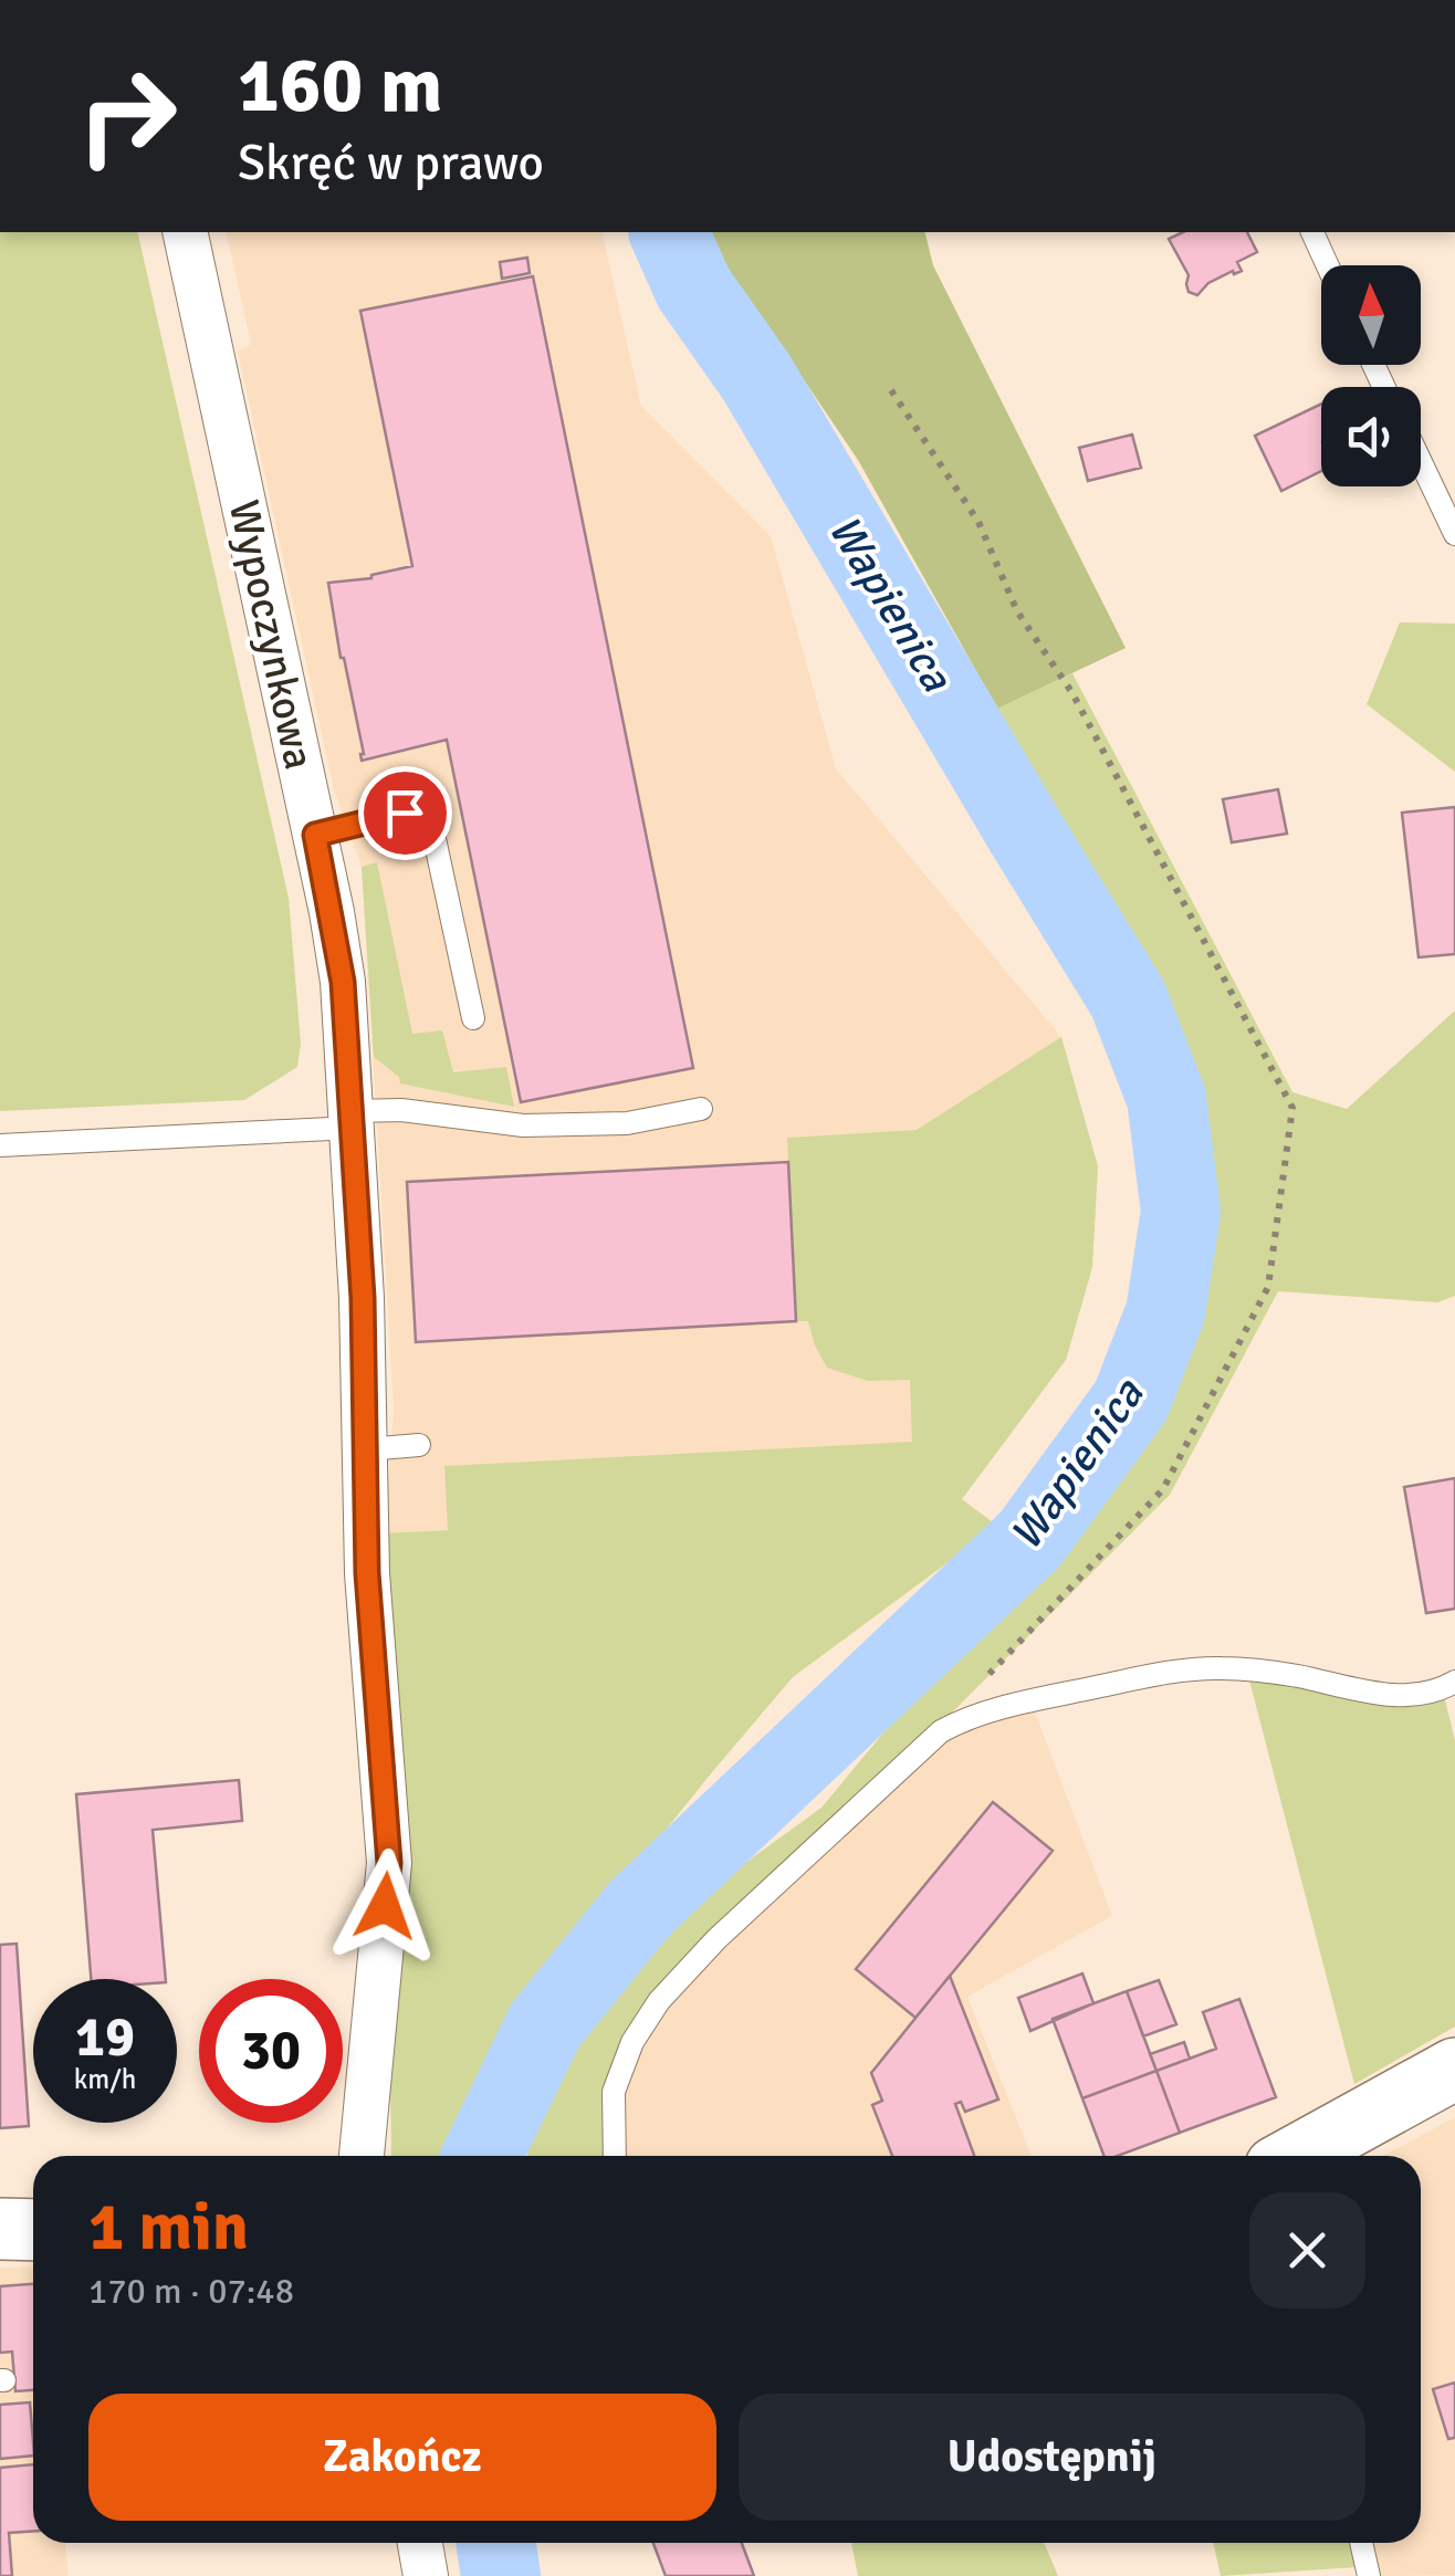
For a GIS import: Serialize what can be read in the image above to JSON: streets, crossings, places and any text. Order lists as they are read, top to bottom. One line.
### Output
{"streets":{"street":["Wypoczynkowa"]},"water":["Wapienica"],"north":"top","page":{"turn":["160 m","Skręć w prawo"],"speed":"19 km/h","limit":"30","heading":["1 min","170 m · 07:48"],"buttons":["Zakończ","Udostępnij"]}}
